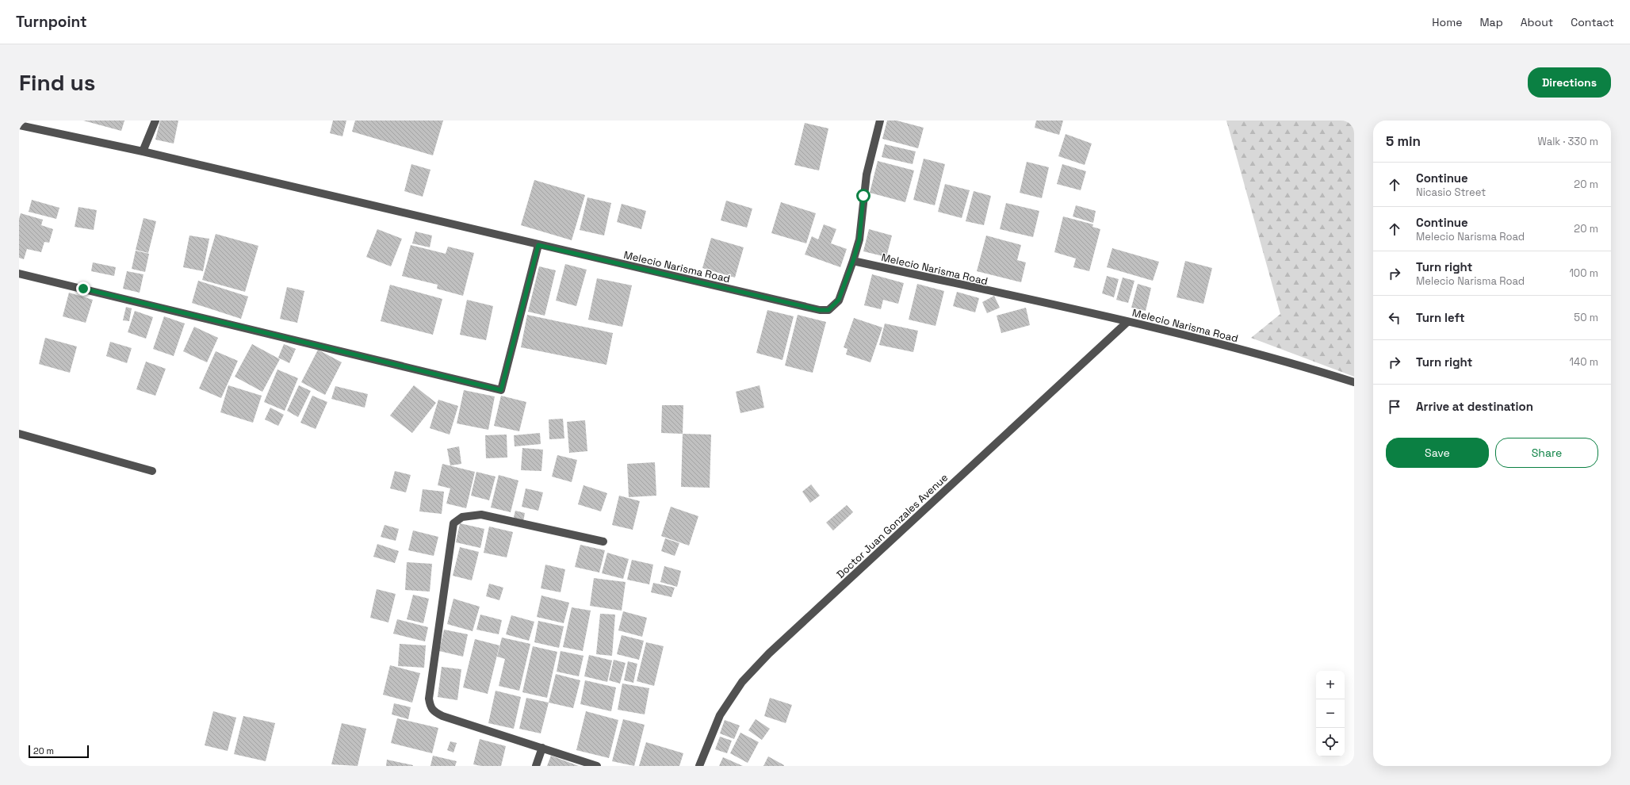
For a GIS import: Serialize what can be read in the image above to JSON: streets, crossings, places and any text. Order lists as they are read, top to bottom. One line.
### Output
{"streets":{"street":["Melecio Narisma Road","Doctor Juan Gonzales Avenue"]},"crossings":[["Melecio Narisma Road","Doctor Juan Gonzales Avenue"]],"scale_bar":"20 m","page":{"header":"Turnpoint","nav":["Home","Map","About","Contact"],"buttons":["Directions",["Save","Share"]],"title":"Find us","heading":["5 min","Walk · 330 m"],"list":[["Continue","Nicasio Street","20 m"],["Continue","Melecio Narisma Road","20 m"],["Turn right","Melecio Narisma Road","100 m"],["Turn left","50 m"],["Turn right","140 m"],"Arrive at destination"],"map_buttons":["+","−"],"scale":"20 m"}}
